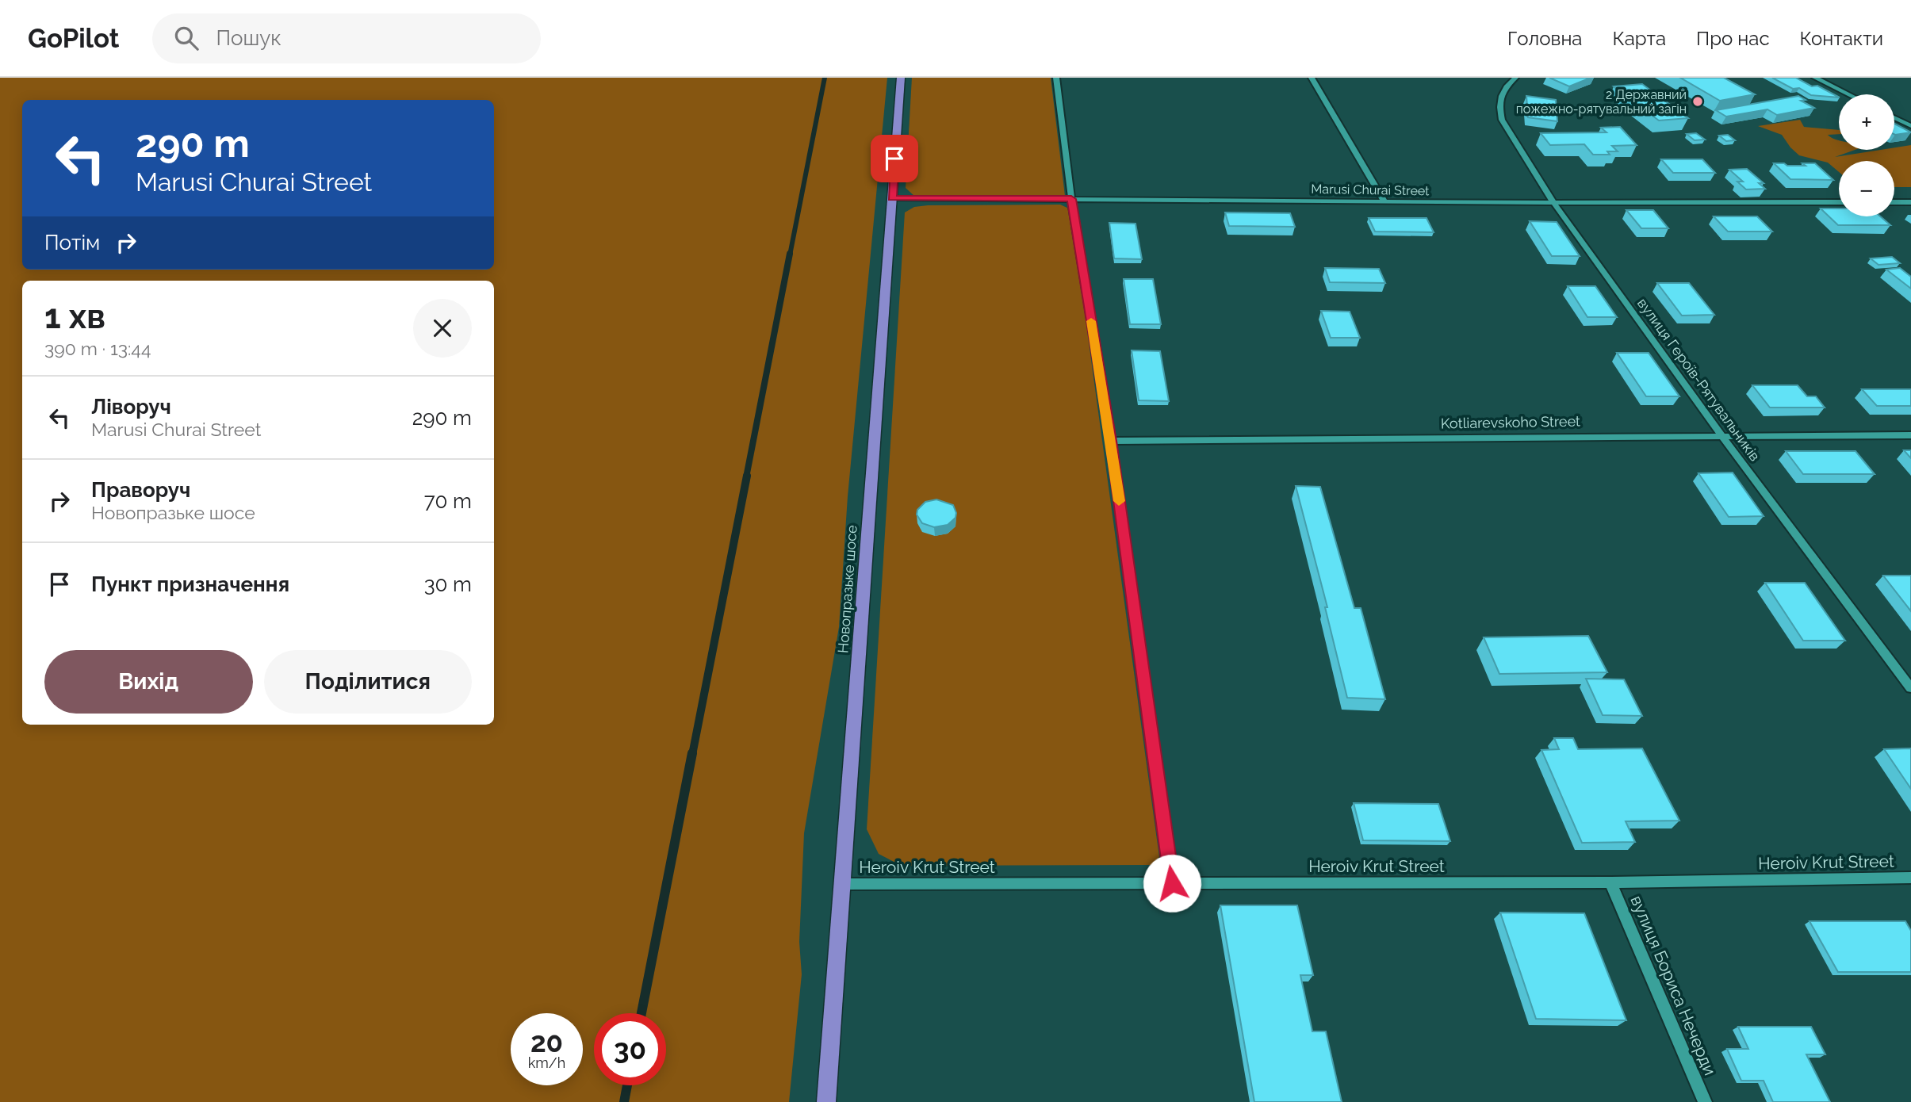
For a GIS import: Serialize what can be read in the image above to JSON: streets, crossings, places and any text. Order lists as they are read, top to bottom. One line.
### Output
{"streets":{"main road":["Новопразьке шосе"],"street":["Marusi Churai Street","вулиця Героїв-Рятувальників","Kotliarevskoho Street","Heroiv Krut Street","вулиця Бориса Нечерди"]},"crossings":[["Marusi Churai Street","вулиця Героїв-Рятувальників"],["Marusi Churai Street","Новопразьке шосе"],["вулиця Героїв-Рятувальників","Kotliarevskoho Street"],["Новопразьке шосе","Heroiv Krut Street"],["Heroiv Krut Street","вулиця Бориса Нечерди"]],"places":["2 Державний пожежно-рятувальний загін"],"page":{"header":"GoPilot","search":"Пошук","nav":["Головна","Карта","Про нас","Контакти"],"map_buttons":["+","−"],"turn":["290 m","Marusi Churai Street"],"then":"Потім","heading":["1 хв","390 m · 13:44"],"list":[{"name":"Ліворуч","note":"Marusi Churai Street","value":"290 m"},{"name":"Праворуч","note":"Новопразьке шосе","value":"70 m"},{"name":"Пункт призначення","value":"30 m"}],"buttons":["Вихід","Поділитися"],"speed":"20 km/h","limit":"30"}}
